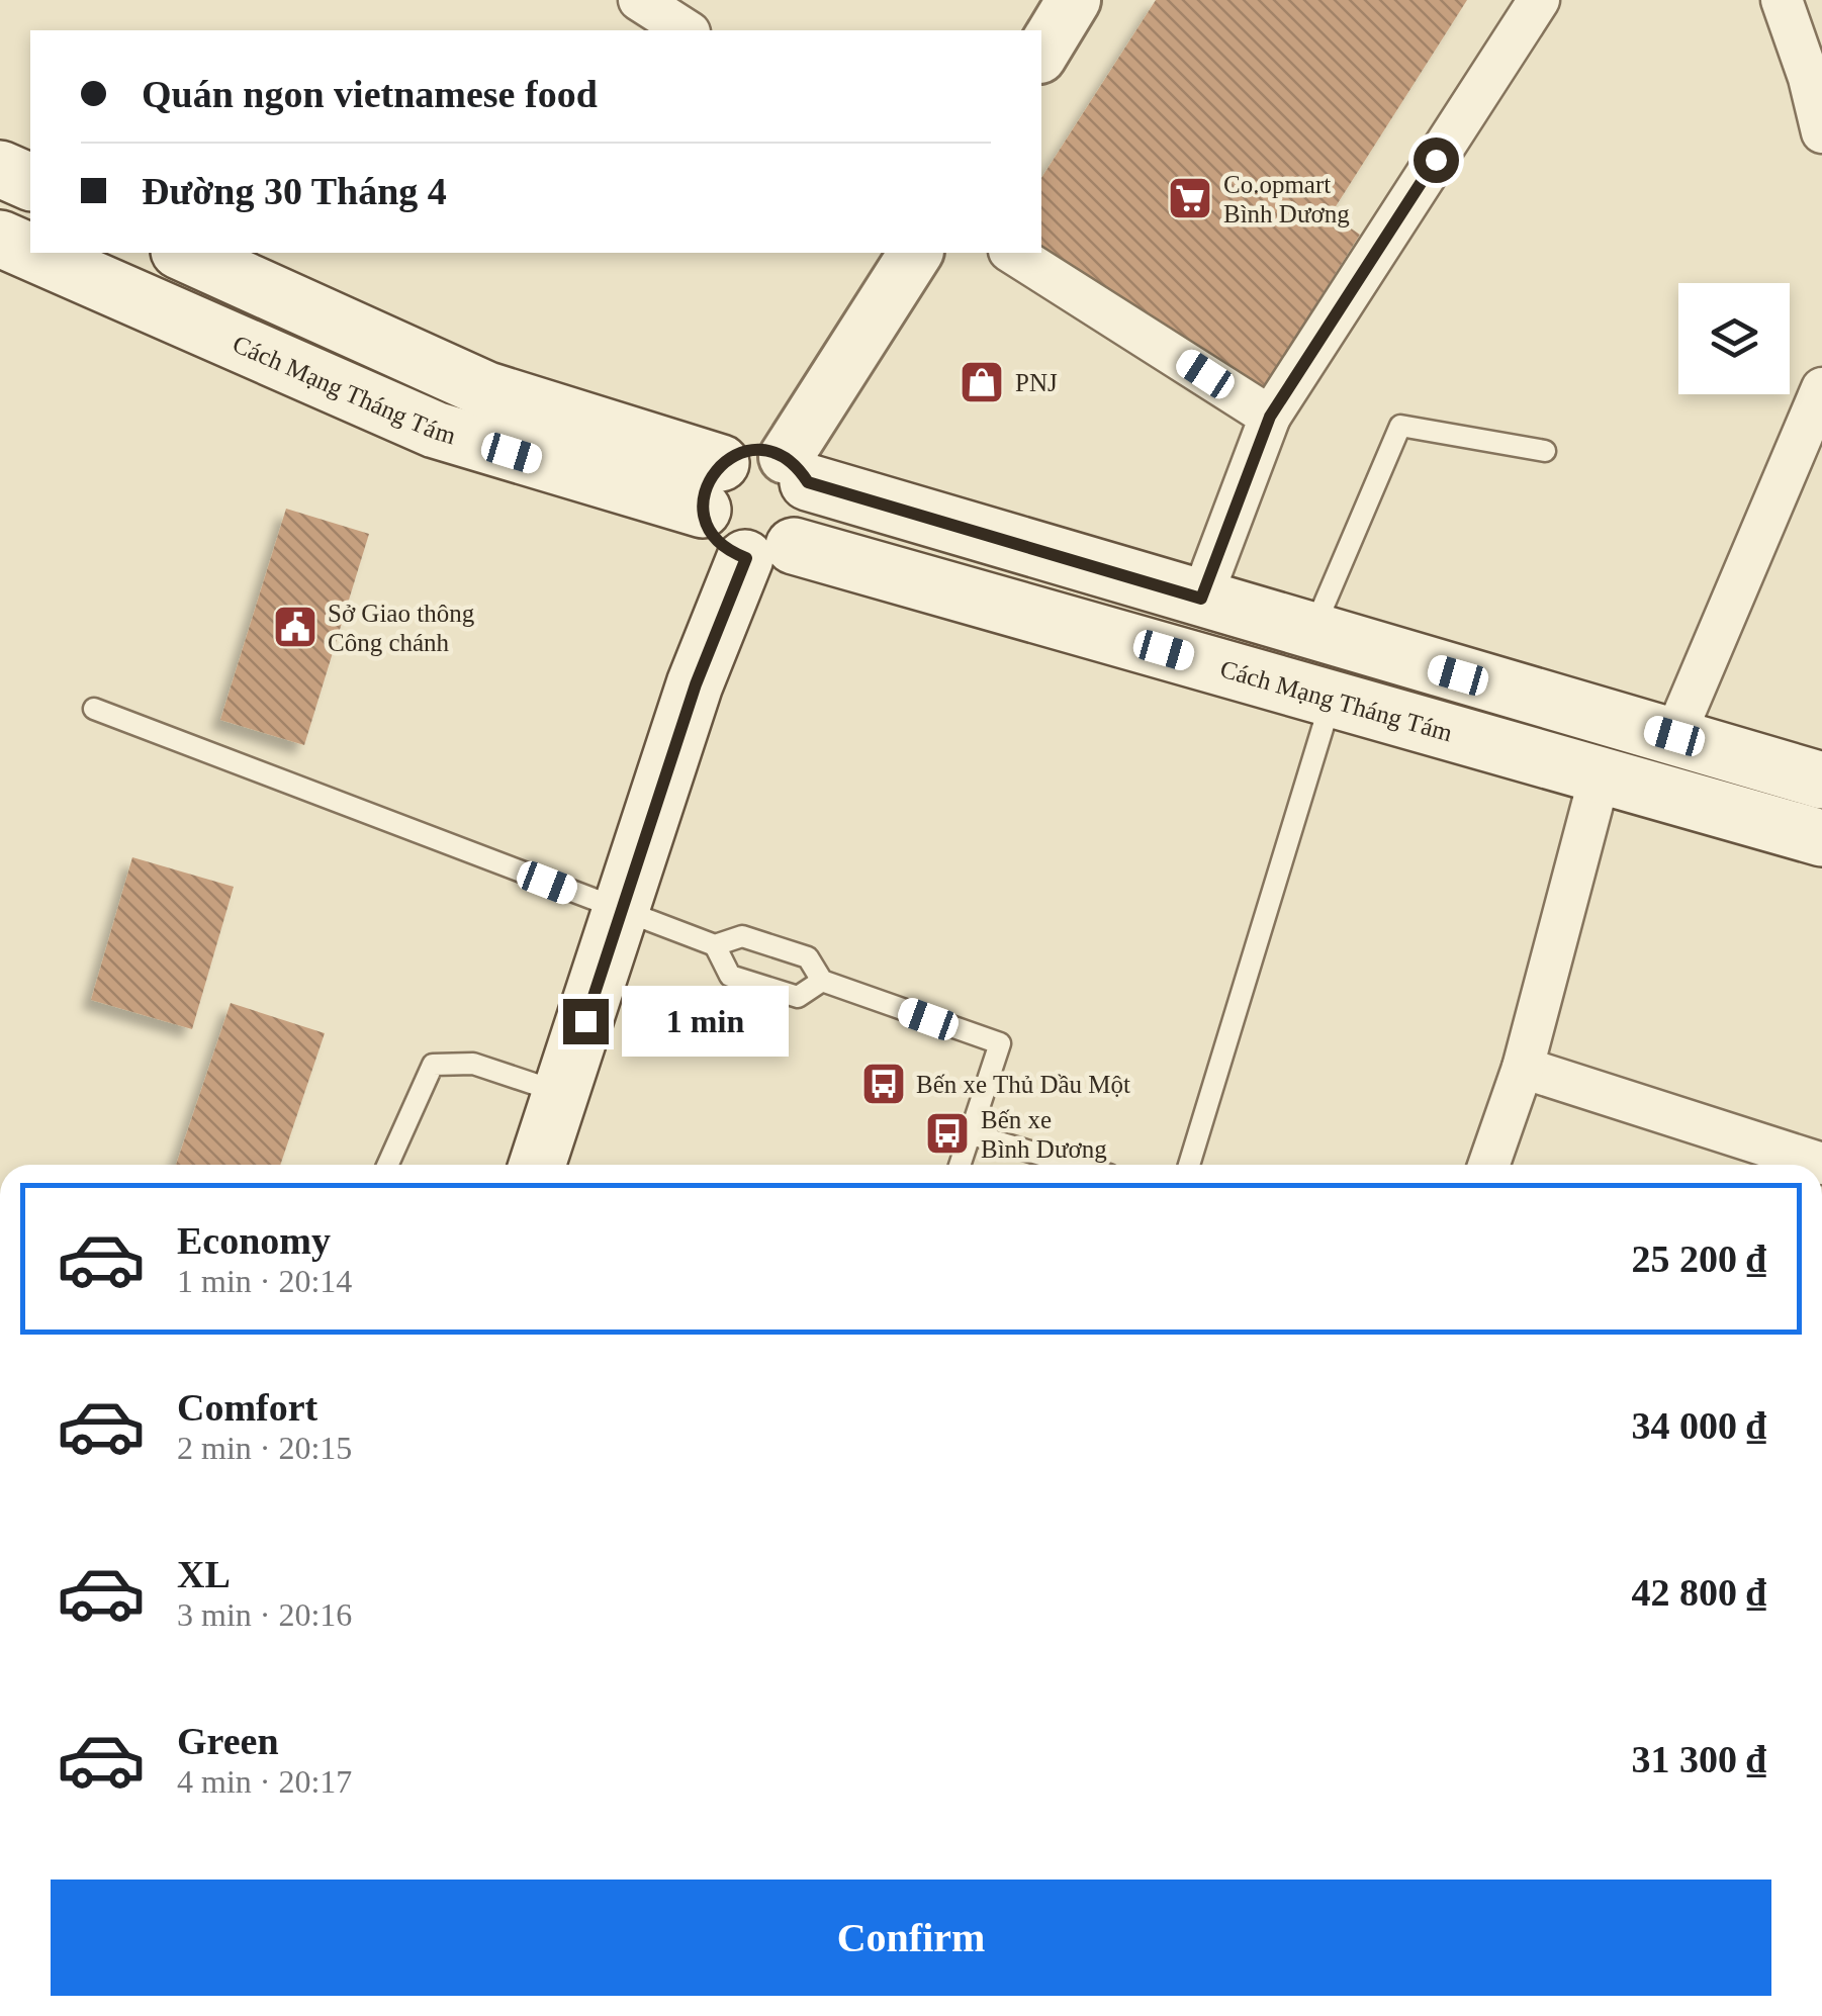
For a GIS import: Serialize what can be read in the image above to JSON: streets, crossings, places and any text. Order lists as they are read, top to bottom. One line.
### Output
{"streets":{"main road":["Cách Mạng Tháng Tám"]},"places":{"supermarket":["Co.opmart Bình Dương"],"shop":["PNJ"],"public building":["Sở Giao thông Công chánh"],"bus stop":["Bến xe Thủ Dầu Một","Bến xe Bình Dương"]},"page":{"banner":["Quán ngon vietnamese food","Đường 30 Tháng 4"],"bubble":"1 min","list":[{"name":"Economy","note":"1 min · 20:14","value":"25 200 ₫"},{"name":"Comfort","note":"2 min · 20:15","value":"34 000 ₫"},{"name":"XL","note":"3 min · 20:16","value":"42 800 ₫"},{"name":"Green","note":"4 min · 20:17","value":"31 300 ₫"}],"buttons":"Confirm"}}
